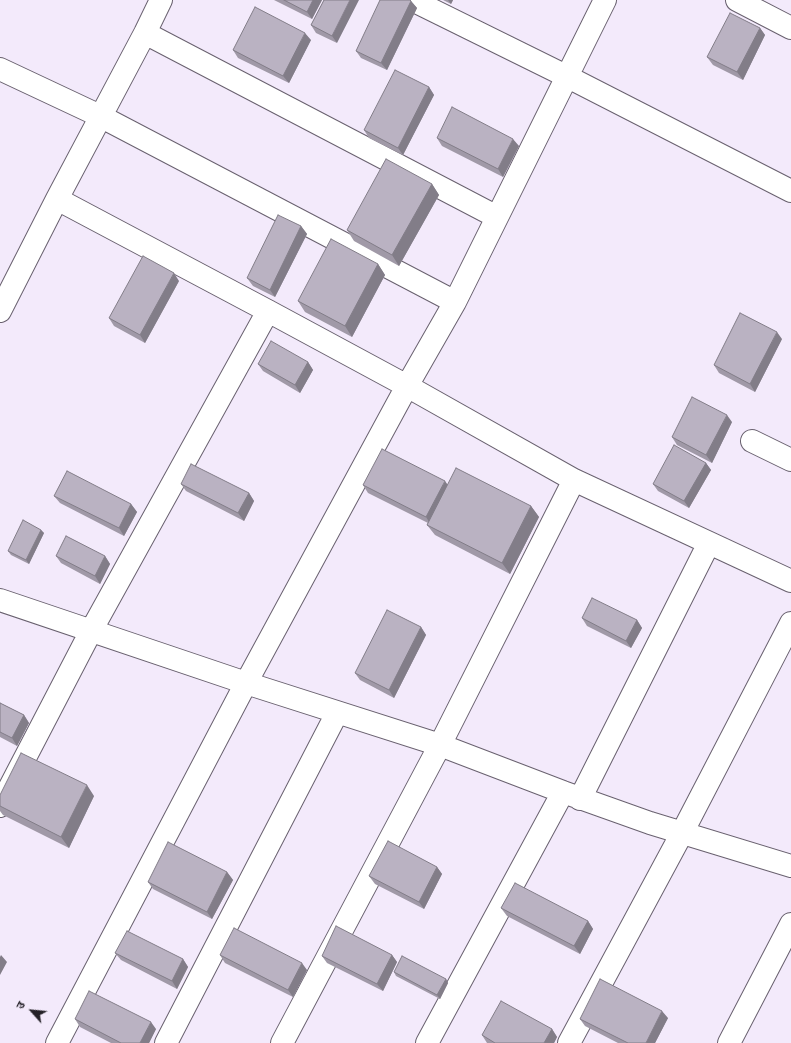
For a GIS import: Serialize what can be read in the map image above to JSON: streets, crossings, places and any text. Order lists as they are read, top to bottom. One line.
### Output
{"north":"top left"}
